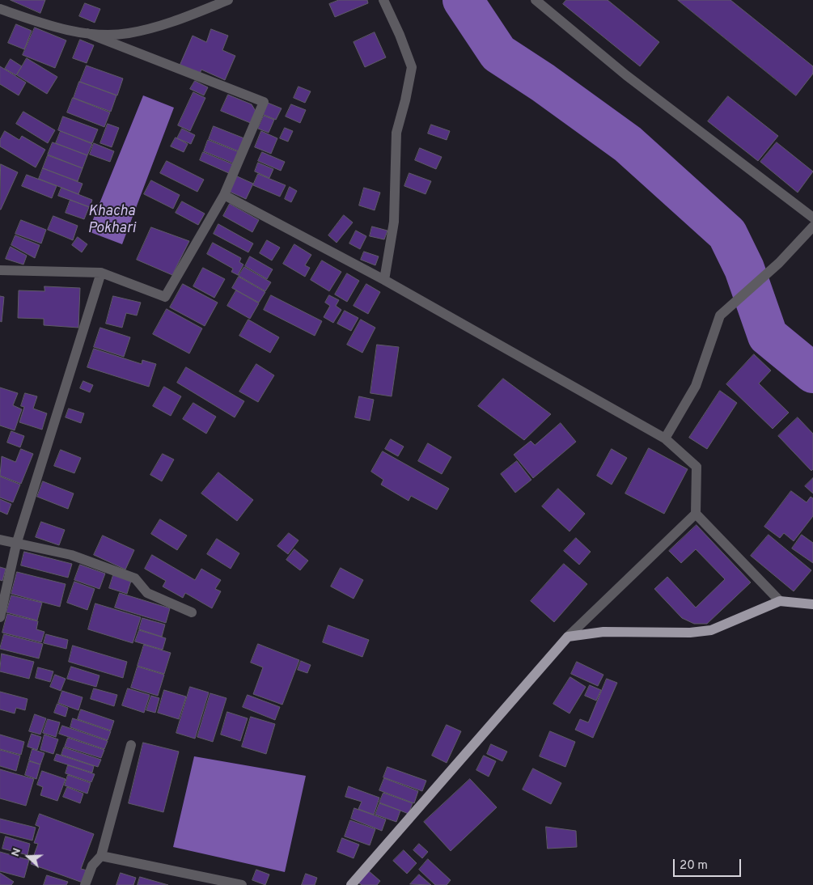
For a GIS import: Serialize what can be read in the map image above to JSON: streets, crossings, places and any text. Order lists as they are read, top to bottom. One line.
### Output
{"water":["Khacha Pokhari"],"scale_bar":"20 m","north":"left"}
